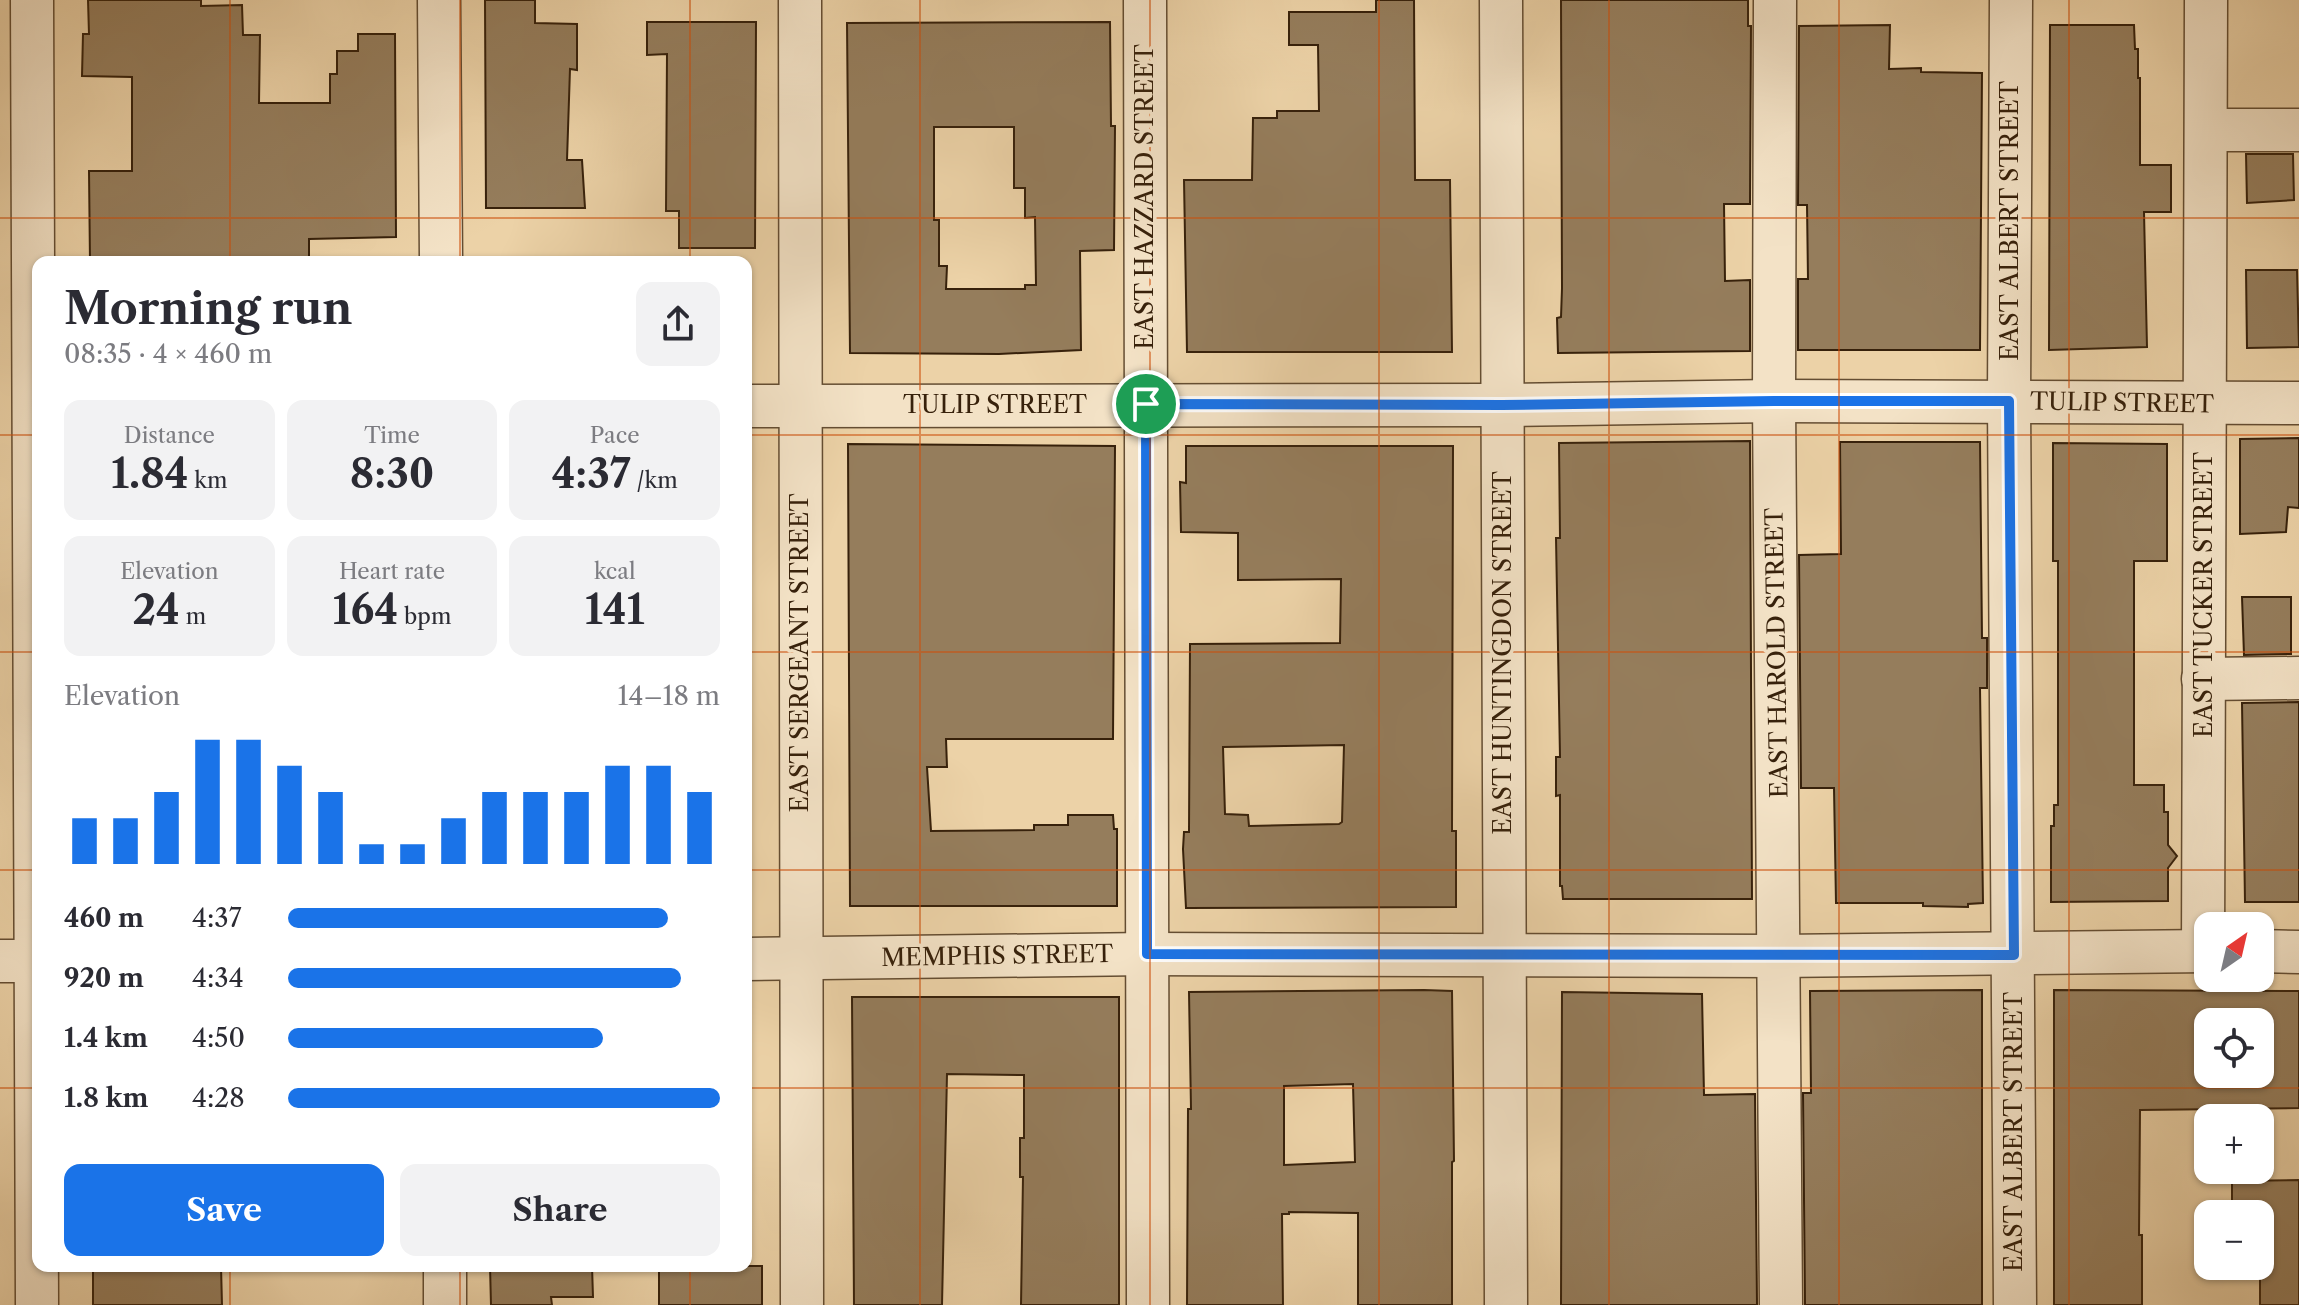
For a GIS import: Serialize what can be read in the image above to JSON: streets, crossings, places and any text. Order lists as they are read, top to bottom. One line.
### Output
{"streets":{"street":["EAST HAZZARD STREET","EAST ALBERT STREET","TULIP STREET","EAST TUCKER STREET","EAST SERGEANT STREET","EAST HUNTINGDON STREET","EAST HAROLD STREET","MEMPHIS STREET"]},"crossings":[["EAST HAZZARD STREET","TULIP STREET"],["EAST HAZZARD STREET","MEMPHIS STREET"],["EAST ALBERT STREET","TULIP STREET"],["EAST ALBERT STREET","MEMPHIS STREET"],["TULIP STREET","EAST TUCKER STREET"],["TULIP STREET","EAST SERGEANT STREET"],["TULIP STREET","EAST HUNTINGDON STREET"],["TULIP STREET","EAST HAROLD STREET"],["EAST SERGEANT STREET","MEMPHIS STREET"],["EAST HUNTINGDON STREET","MEMPHIS STREET"],["EAST HAROLD STREET","MEMPHIS STREET"]],"north":"top right","page":{"heading":["Morning run","08:35 · 4 × 460 m"],"stats":[["Distance","1.84 km"],["Time","8:30"],["Pace","4:37 /km"],["Elevation","24 m"],["Heart rate","164 bpm"],["kcal","141"]],"chart":["Elevation","14–18 m"],"list":[{"name":"460 m","note":"4:37"},{"name":"920 m","note":"4:34"},{"name":"1.4 km","note":"4:50"},{"name":"1.8 km","note":"4:28"}],"map_buttons":["+","−"],"buttons":["Save","Share"]}}
